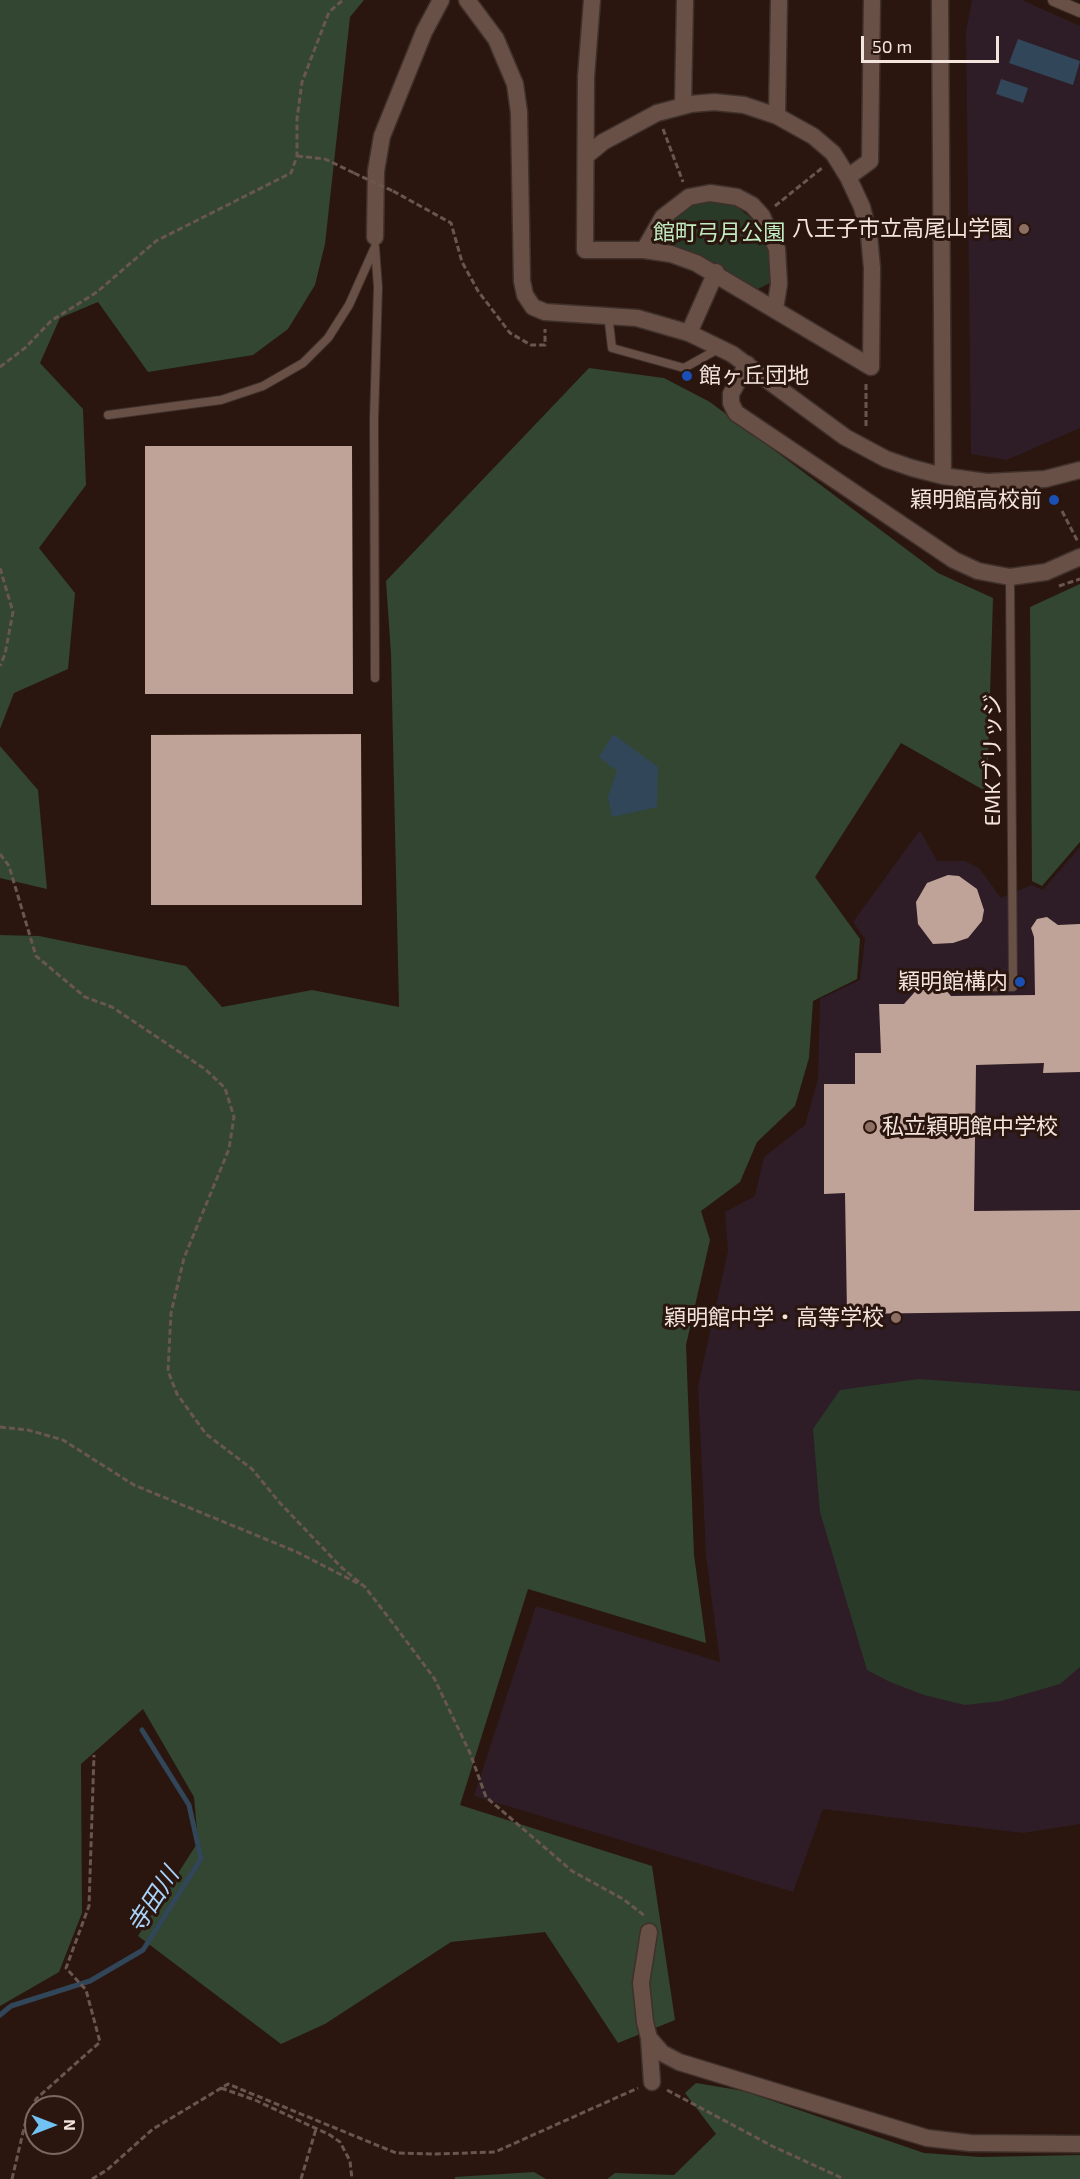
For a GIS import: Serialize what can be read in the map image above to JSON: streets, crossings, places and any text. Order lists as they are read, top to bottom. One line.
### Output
{"streets":{"lane":["EMKブリッジ"]},"water":["寺田川"],"parks":["館町弓月公園"],"places":["八王子市立高尾山学園","館ヶ丘団地","穎明館高校前","穎明館構内","私立穎明館中学校","穎明館中学・高等学校"],"scale_bar":"50 m","north":"right"}
